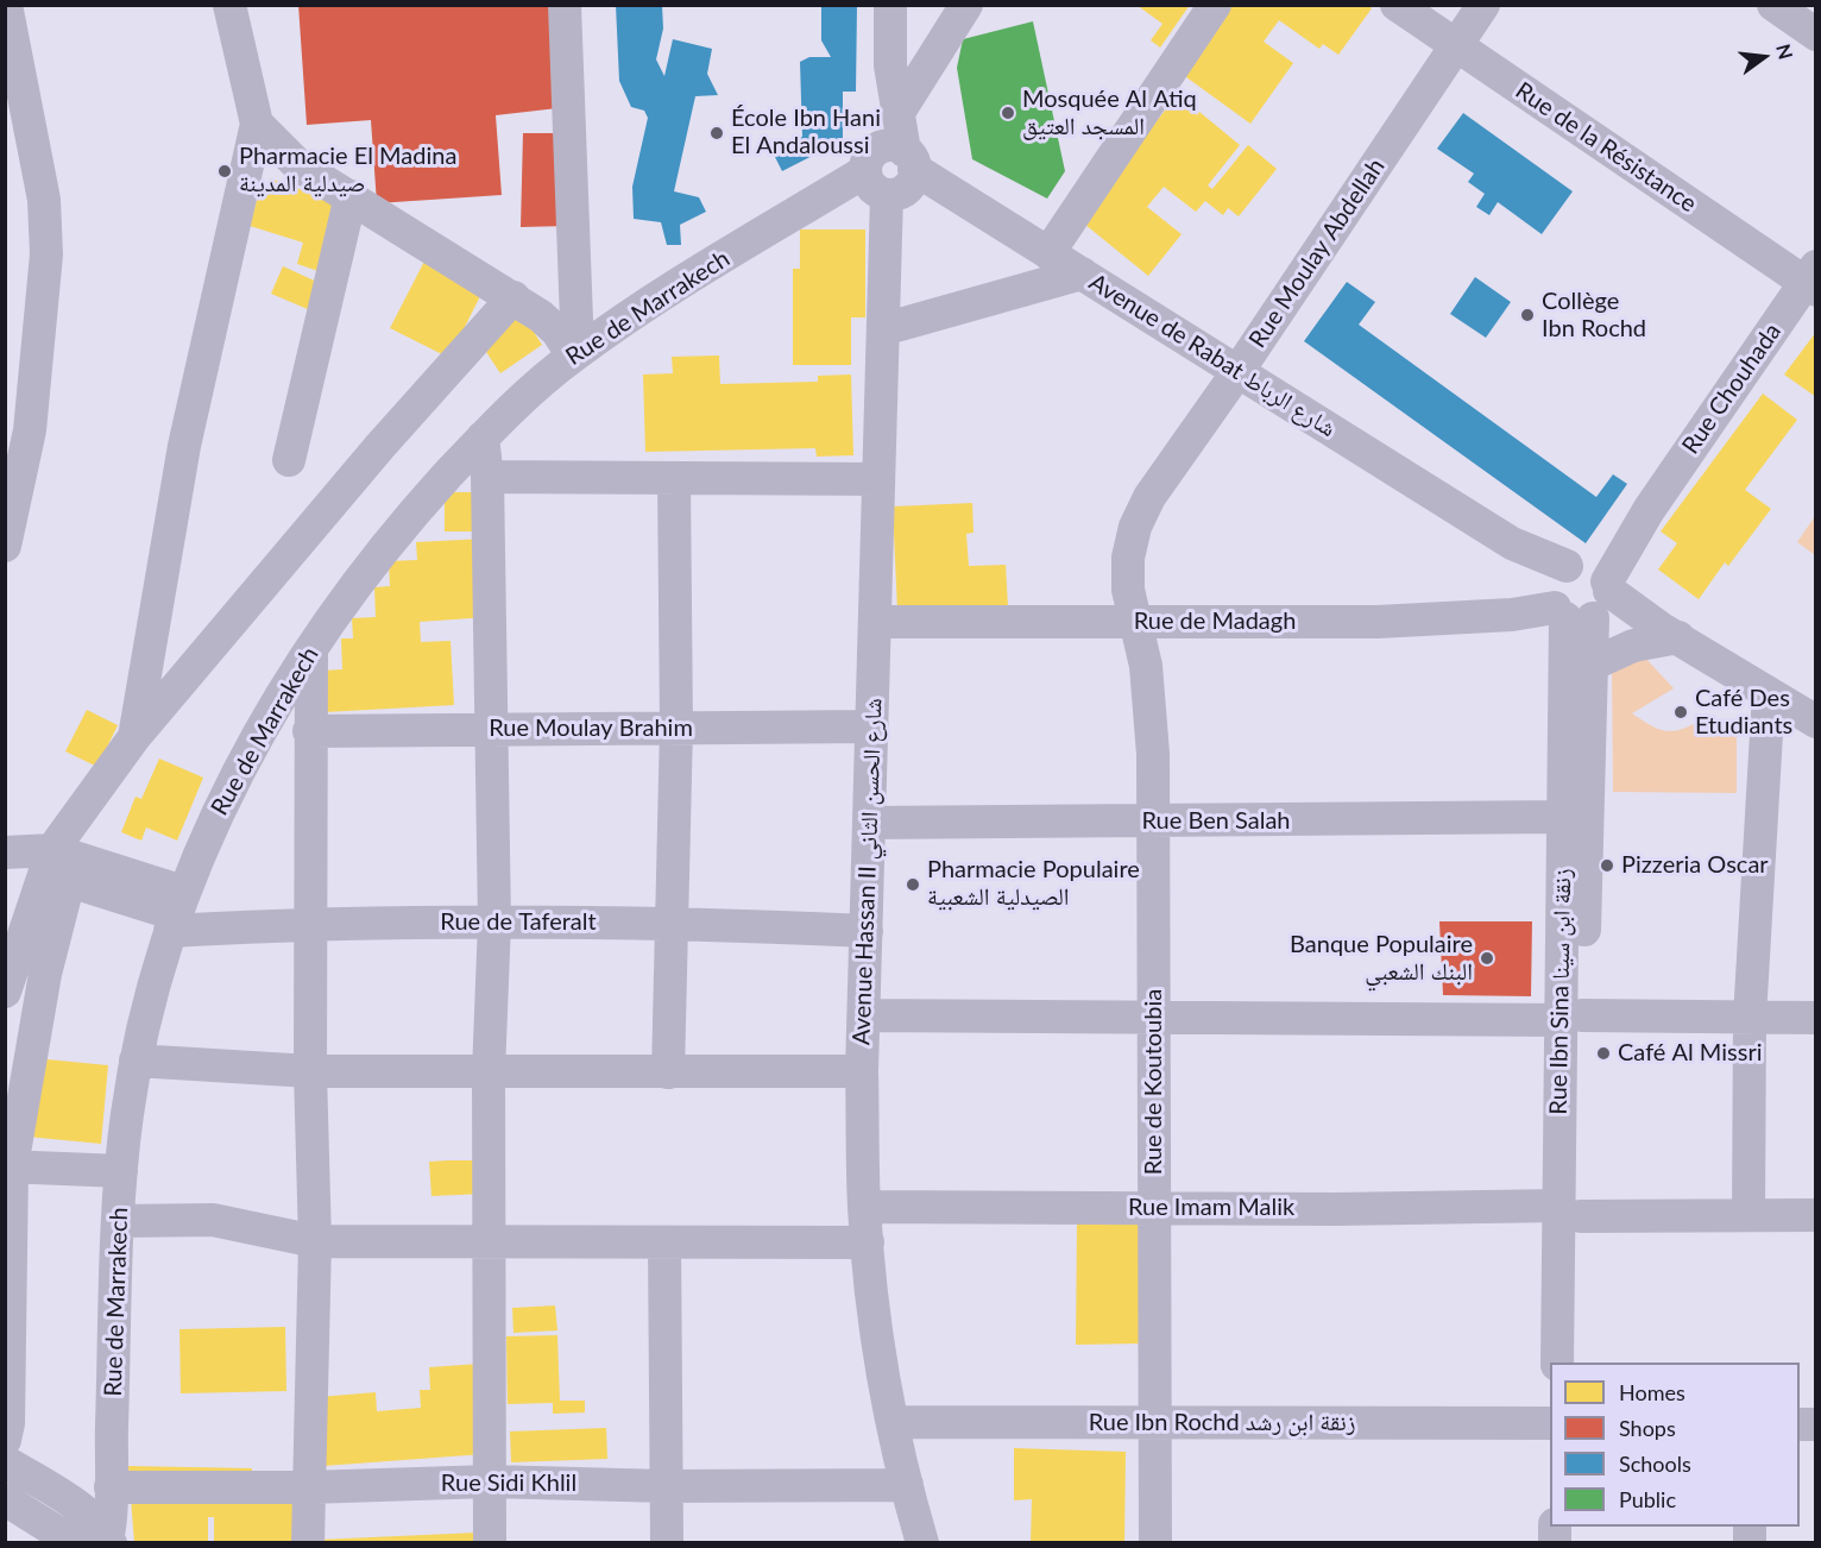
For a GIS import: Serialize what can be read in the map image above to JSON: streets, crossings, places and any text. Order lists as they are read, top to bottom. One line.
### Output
{"streets":{"street":["Rue de la Résistance","Rue Moulay Abdellah","Rue de Marrakech","Avenue de Rabat شارع الرباط","Rue Chouhada","Rue de Madagh","Rue Moulay Brahim","Rue Ben Salah","Avenue Hassan II شارع الحسن الثاني","Rue de Taferalt","Rue Ibn Sina زنقة ابن سينا","Rue de Koutoubia","Rue Imam Malik","Rue Ibn Rochd زنقة ابن رشد","Rue Sidi Khlil"]},"crossings":[["Rue de la Résistance","Rue Moulay Abdellah"],["Rue de la Résistance","Rue Chouhada"],["Rue Moulay Abdellah","Avenue de Rabat شارع الرباط"],["Rue Moulay Abdellah","Rue de Madagh"],["Rue Moulay Abdellah","Rue de Koutoubia"],["Rue de Marrakech","Avenue de Rabat شارع الرباط"],["Rue de Marrakech","Avenue Hassan II شارع الحسن الثاني"],["Rue de Marrakech","Rue de Taferalt"],["Rue de Marrakech","Rue Sidi Khlil"],["Avenue de Rabat شارع الرباط","Rue Chouhada"],["Avenue de Rabat شارع الرباط","Rue de Madagh"],["Avenue de Rabat شارع الرباط","Avenue Hassan II شارع الحسن الثاني"],["Avenue de Rabat شارع الرباط","Rue Ibn Sina زنقة ابن سينا"],["Rue Chouhada","Rue de Madagh"],["Rue Chouhada","Rue Ibn Sina زنقة ابن سينا"],["Rue de Madagh","Avenue Hassan II شارع الحسن الثاني"],["Rue de Madagh","Rue Ibn Sina زنقة ابن سينا"],["Rue de Madagh","Rue de Koutoubia"],["Rue Moulay Brahim","Avenue Hassan II شارع الحسن الثاني"],["Rue Ben Salah","Avenue Hassan II شارع الحسن الثاني"],["Rue Ben Salah","Rue Ibn Sina زنقة ابن سينا"],["Rue Ben Salah","Rue de Koutoubia"],["Avenue Hassan II شارع الحسن الثاني","Rue de Taferalt"],["Avenue Hassan II شارع الحسن الثاني","Rue Imam Malik"],["Avenue Hassan II شارع الحسن الثاني","Rue Ibn Rochd زنقة ابن رشد"],["Avenue Hassan II شارع الحسن الثاني","Rue Sidi Khlil"],["Rue Ibn Sina زنقة ابن سينا","Rue Imam Malik"],["Rue de Koutoubia","Rue Imam Malik"],["Rue de Koutoubia","Rue Ibn Rochd زنقة ابن رشد"]],"places":["Mosquée Al Atiq المسجد العتيق","École Ibn Hani El Andaloussi","Pharmacie El Madina صيدلية المدينة","Collège Ibn Rochd","Café Des Etudiants","Pizzeria Oscar","Pharmacie Populaire الصيدلية الشعبية","Banque Populaire البنك الشعبي","Café Al Missri"],"legend":["Homes","Shops","Schools","Public"],"north":"right"}
